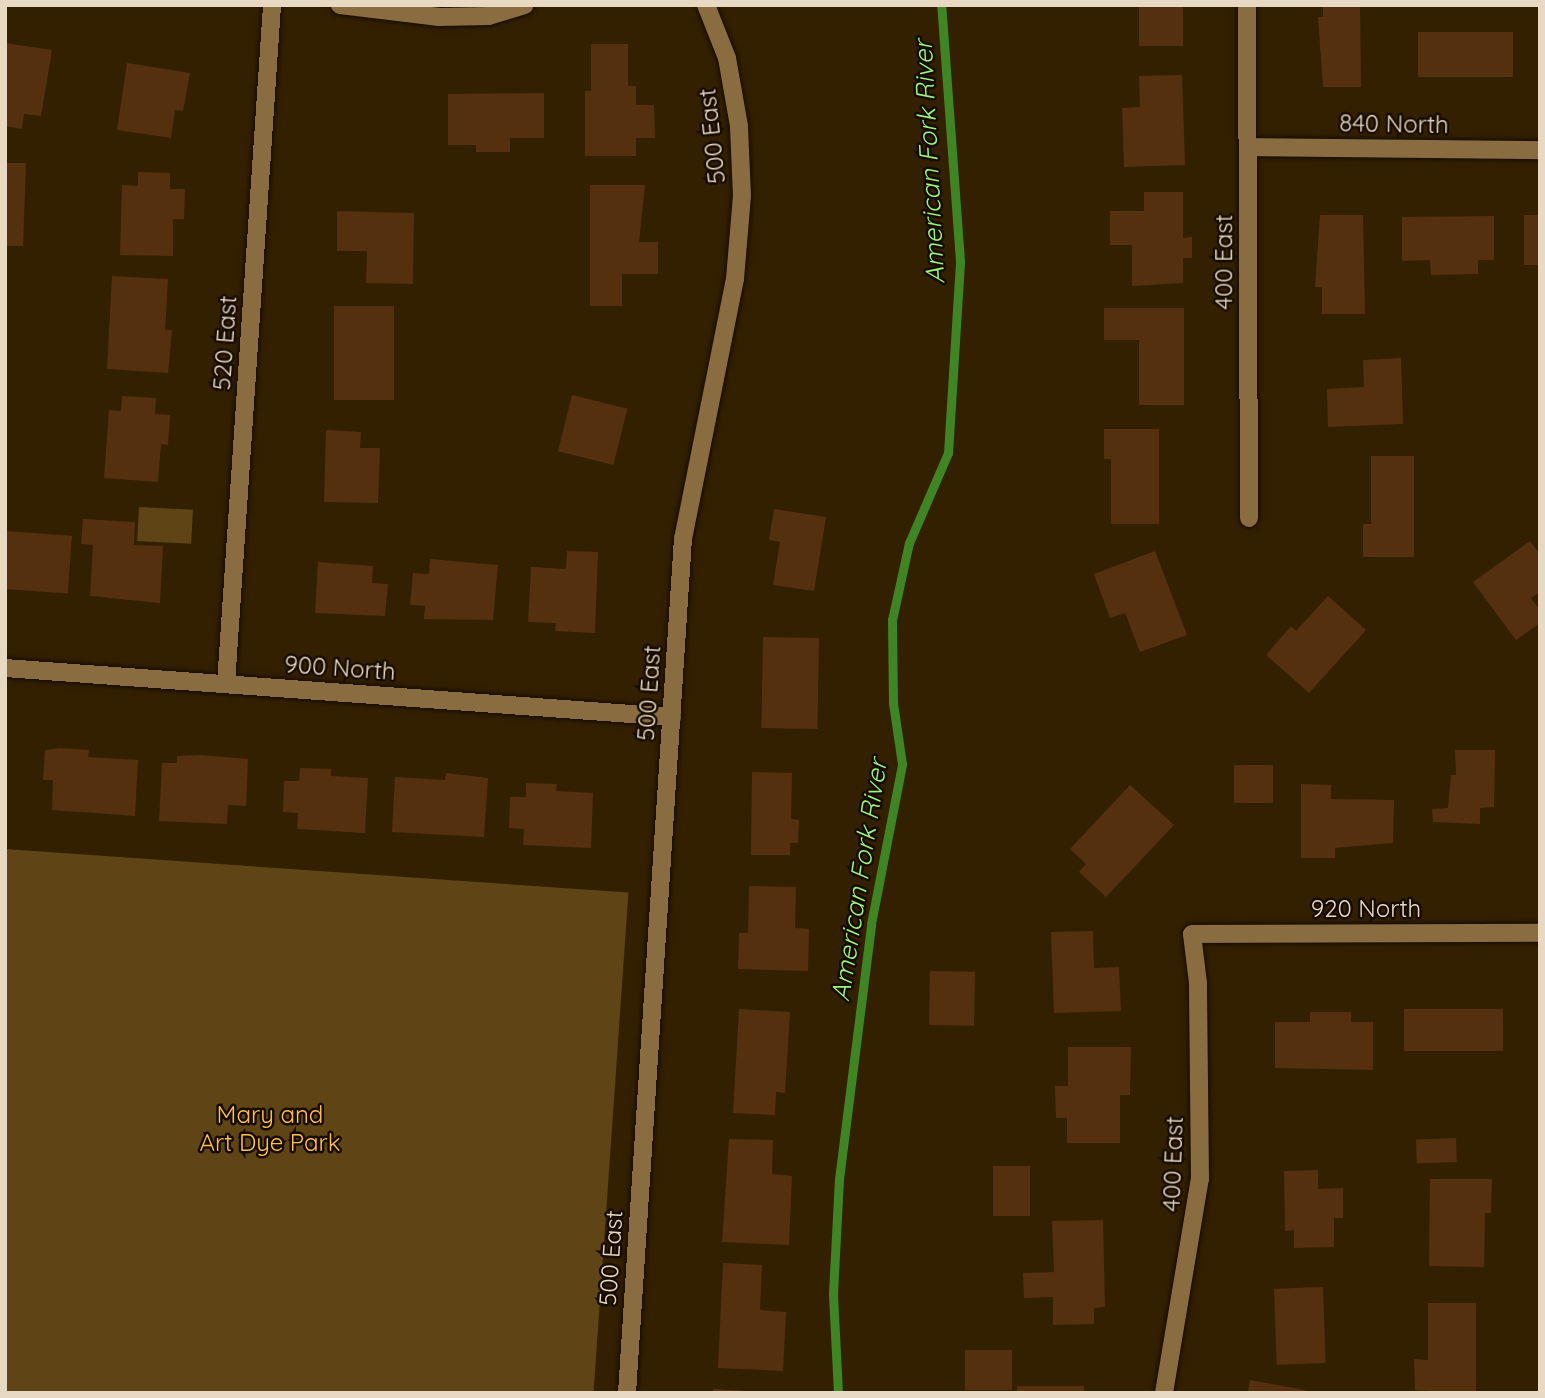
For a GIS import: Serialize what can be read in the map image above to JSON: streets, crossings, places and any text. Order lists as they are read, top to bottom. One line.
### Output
{"streets":{"street":["840 North","500 East","400 East","520 East","900 North","920 North"]},"crossings":[["840 North","400 East"],["500 East","900 North"],["400 East","920 North"],["520 East","900 North"]],"water":["American Fork River"],"parks":["Mary and Art Dye Park"]}
